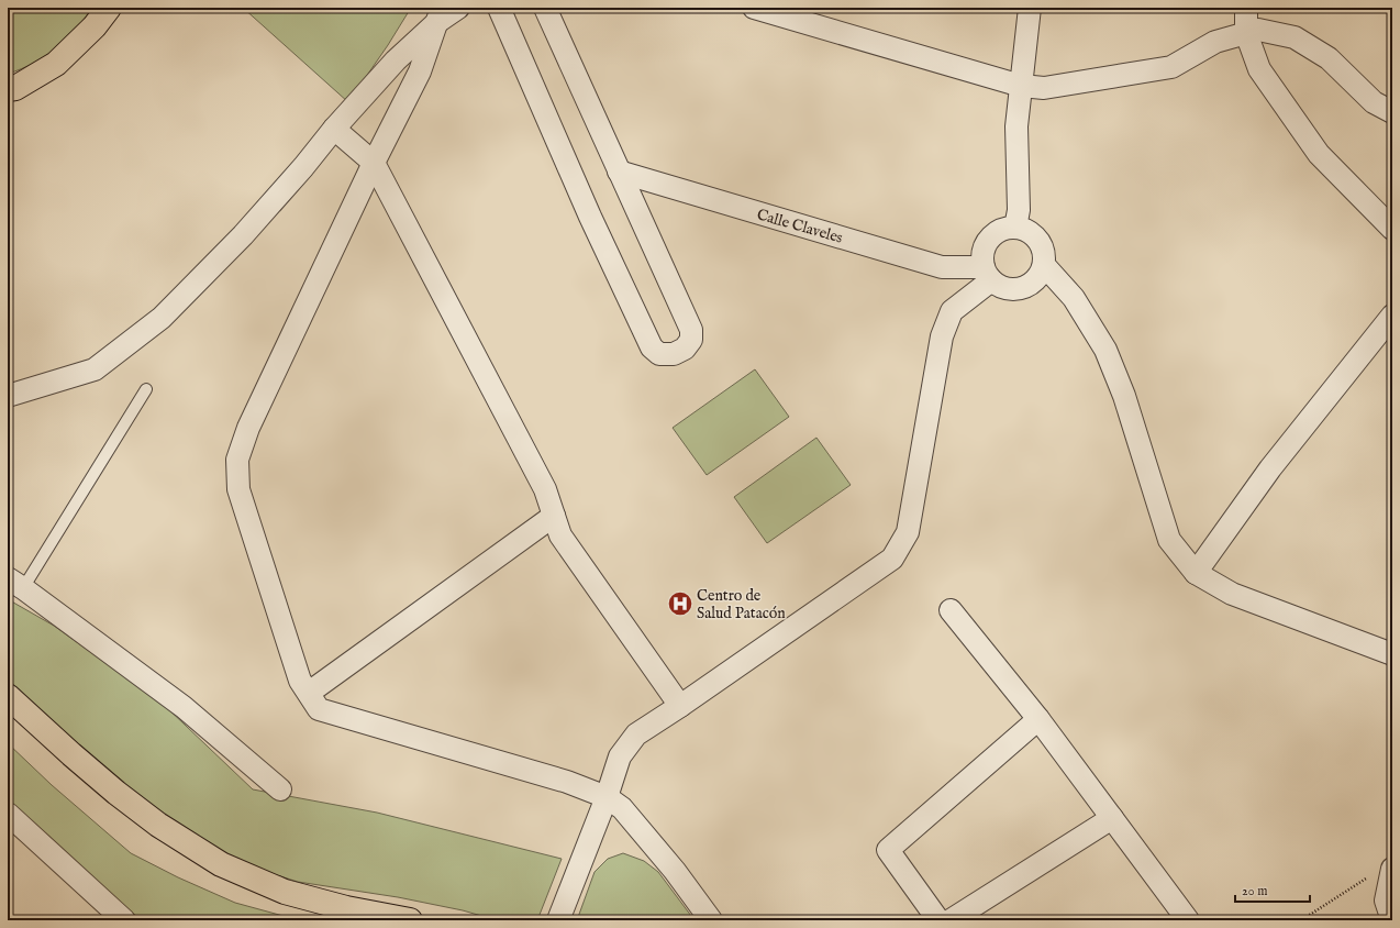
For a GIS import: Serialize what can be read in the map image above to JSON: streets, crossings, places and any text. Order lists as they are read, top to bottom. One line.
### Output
{"streets":{"street":["Calle Claveles"]},"places":{"hospital":["Centro de Salud Patacón"]},"scale_bar":"20 m"}
